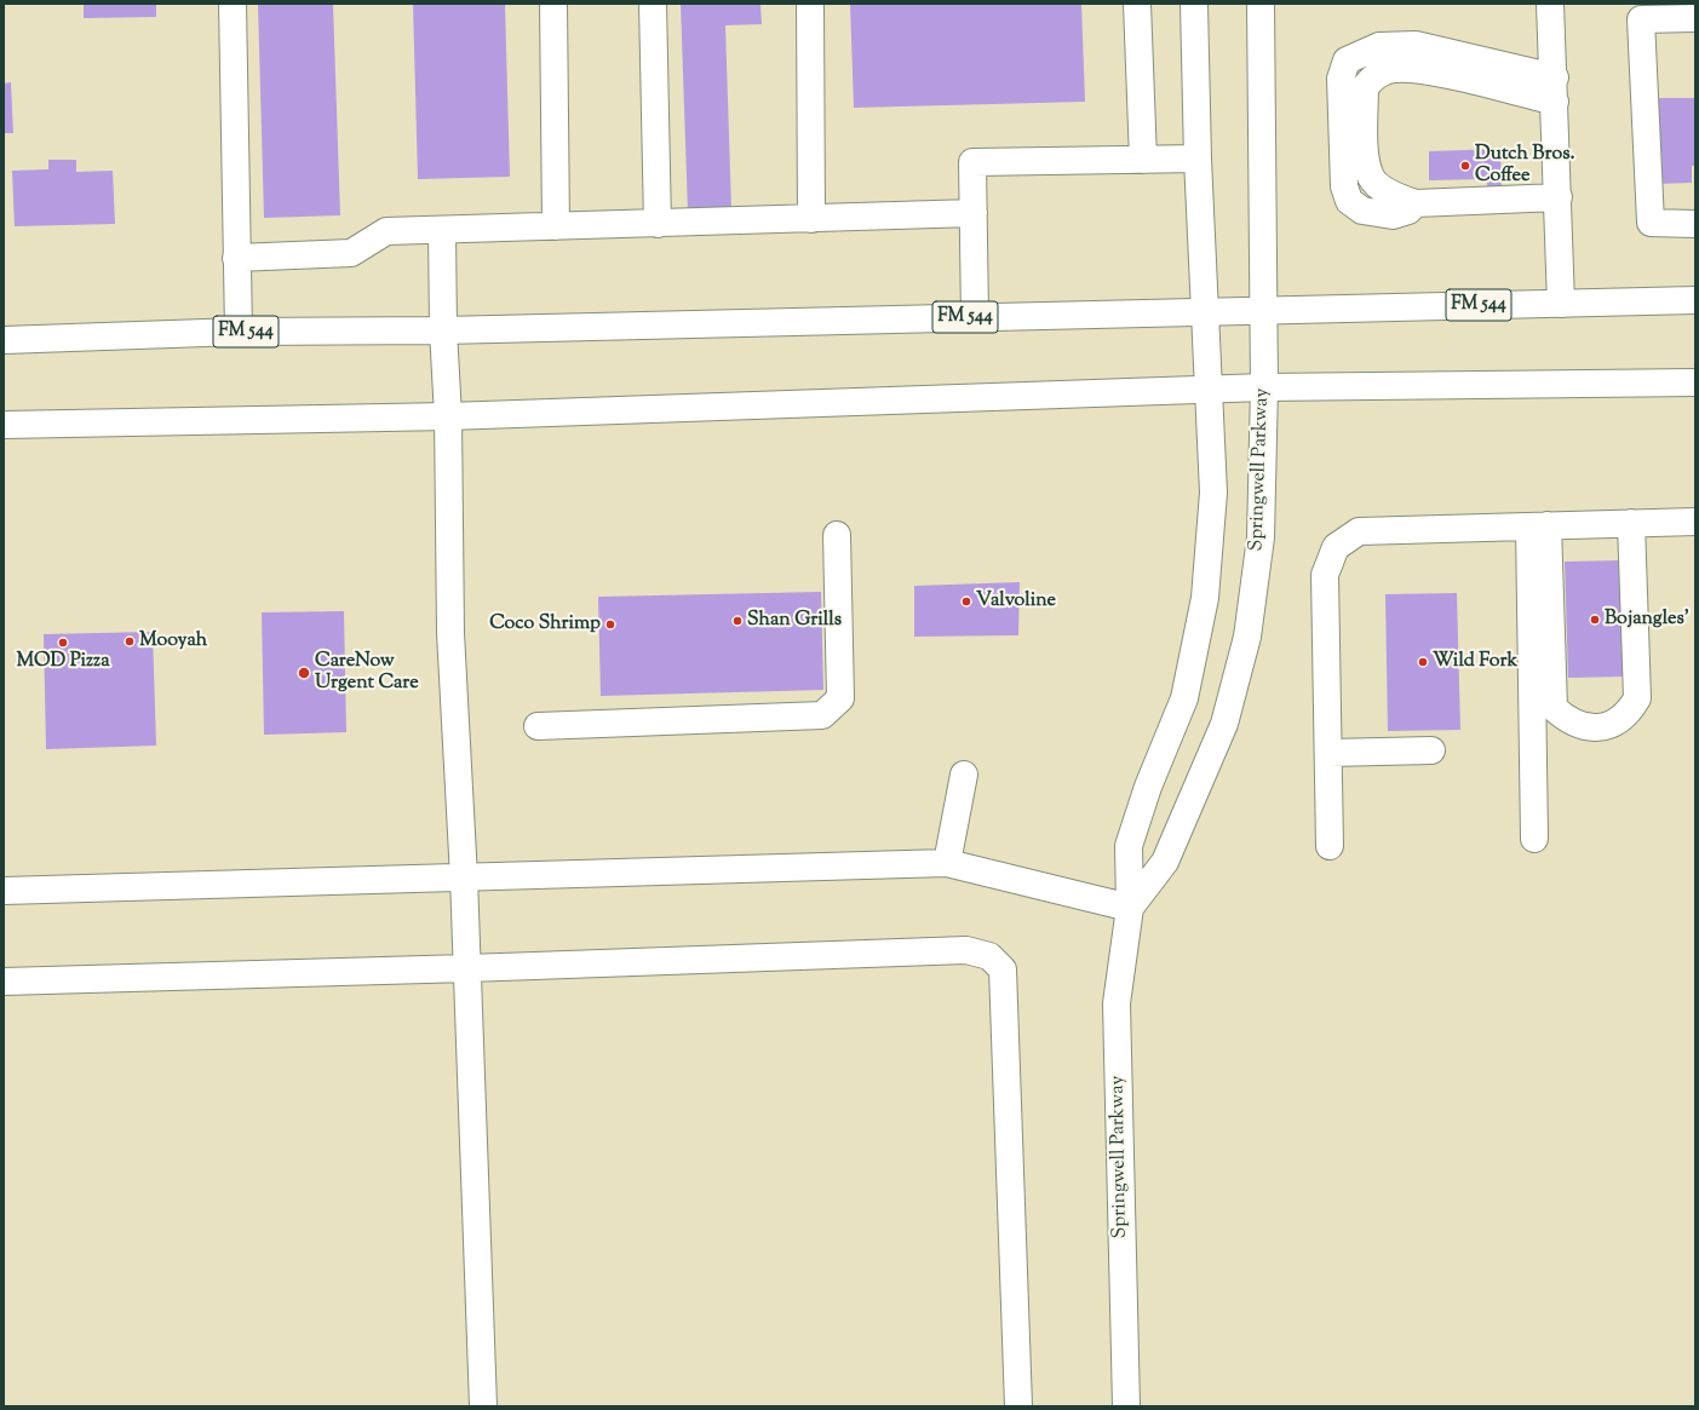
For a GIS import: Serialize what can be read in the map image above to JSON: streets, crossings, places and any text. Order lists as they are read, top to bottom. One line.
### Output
{"streets":{"main road":["FM 544","Springwell Parkway"]},"crossings":[["FM 544","Springwell Parkway"]],"places":["Dutch Bros. Coffee","Valvoline","Bojangles'","Shan Grills","Coco Shrimp","Mooyah","MOD Pizza","Wild Fork","CareNow Urgent Care"]}
